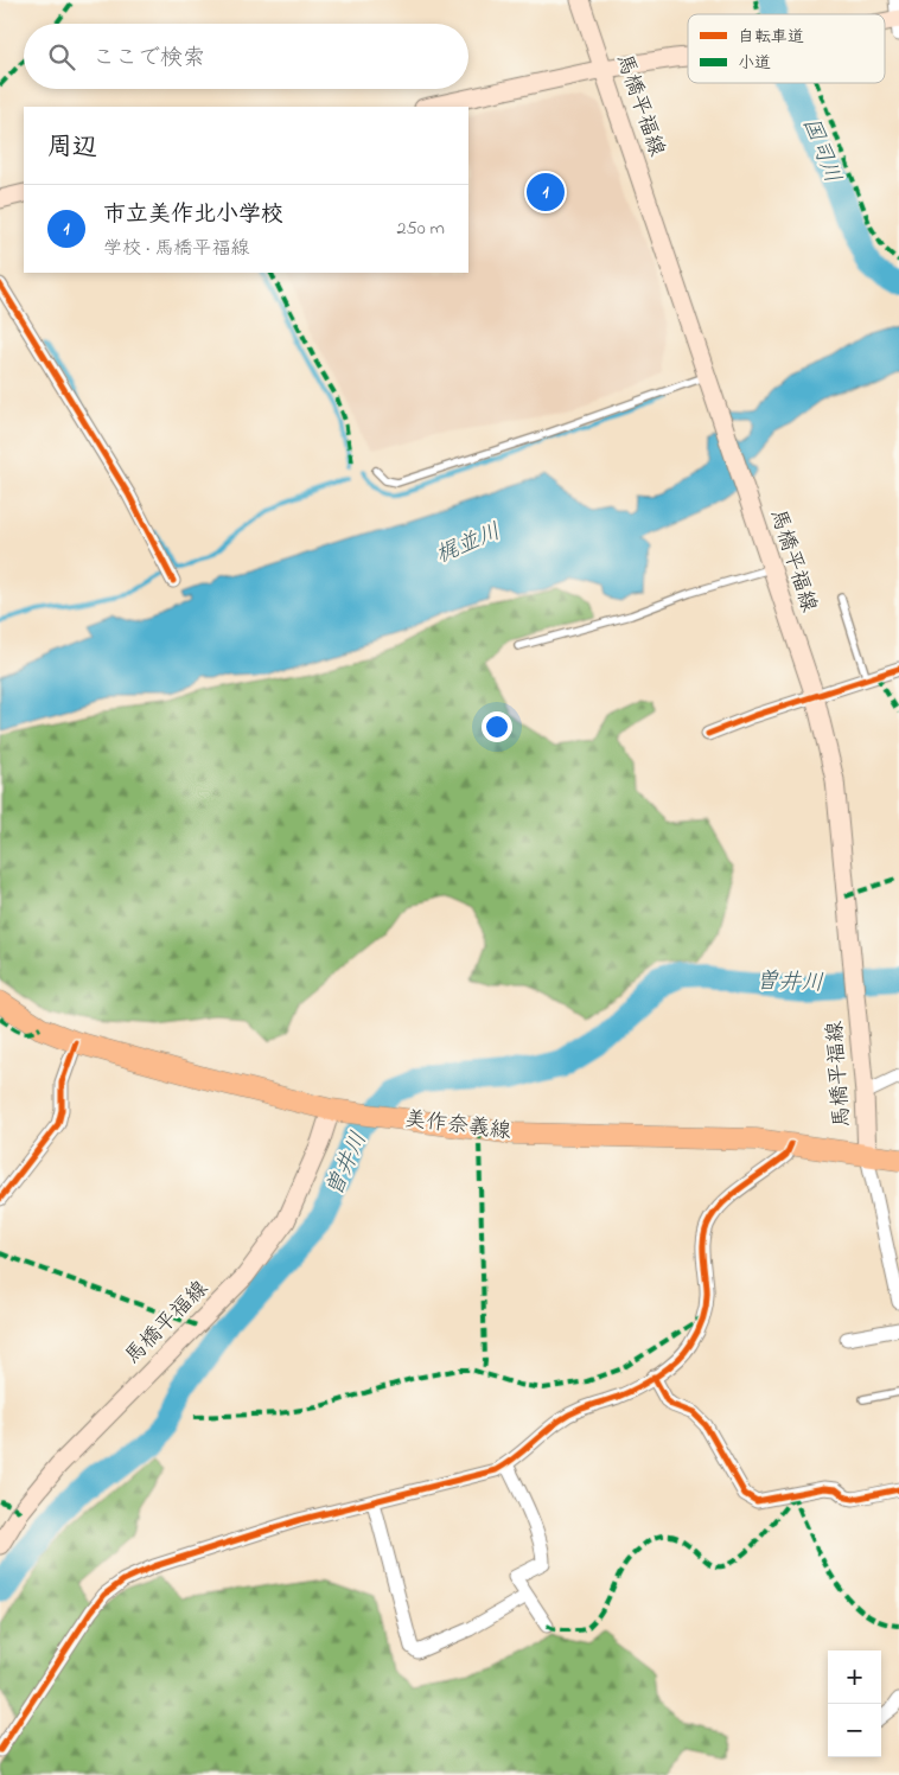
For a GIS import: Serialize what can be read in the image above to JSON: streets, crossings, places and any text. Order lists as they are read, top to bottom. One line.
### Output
{"streets":{"main road":["馬橋平福線","美作奈義線"]},"crossings":[["馬橋平福線","美作奈義線"]],"water":["国司川","梶並川","曽井川"],"legend":["自転車道","小道"],"page":{"search":"ここで検索","heading":"周辺","pins":"1","list":[{"mark":"1","name":"市立美作北小学校","note":"学校 · 馬橋平福線","value":"250 m"}],"map_buttons":["+","−"]}}
